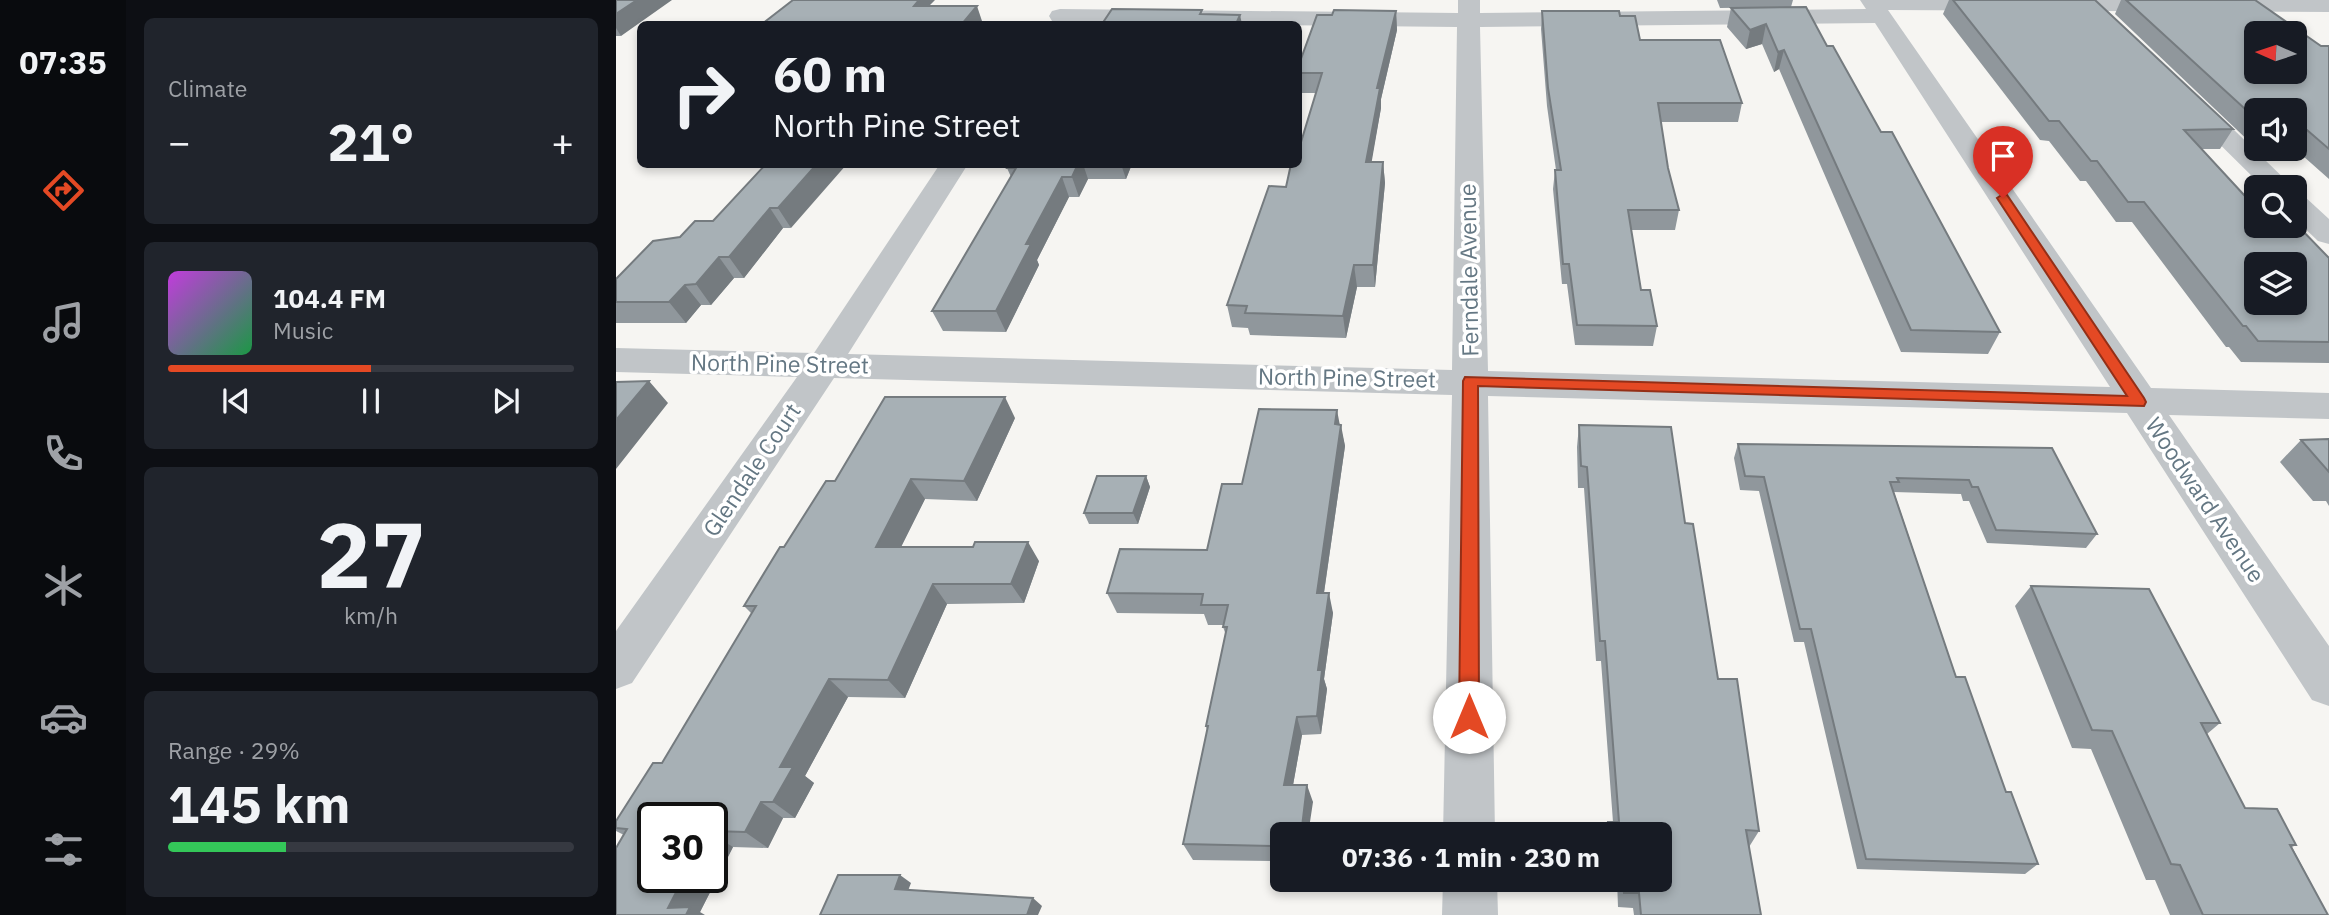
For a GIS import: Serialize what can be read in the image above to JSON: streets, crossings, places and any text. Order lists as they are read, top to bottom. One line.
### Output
{"streets":{"street":["Ferndale Avenue","North Pine Street","Glendale Court","Woodward Avenue"]},"crossings":[["Ferndale Avenue","North Pine Street"],["North Pine Street","Glendale Court"],["North Pine Street","Woodward Avenue"]],"north":"left","page":{"tabs":"07:35","tile":["Climate",["27","km/h"],["Range · 29%","145 km"]],"turn":["60 m","North Pine Street"],"heat":["−","21°","+"],"song":["104.4 FM","Music"],"limit":"30","trip":"07:36 · 1 min · 230 m"}}
